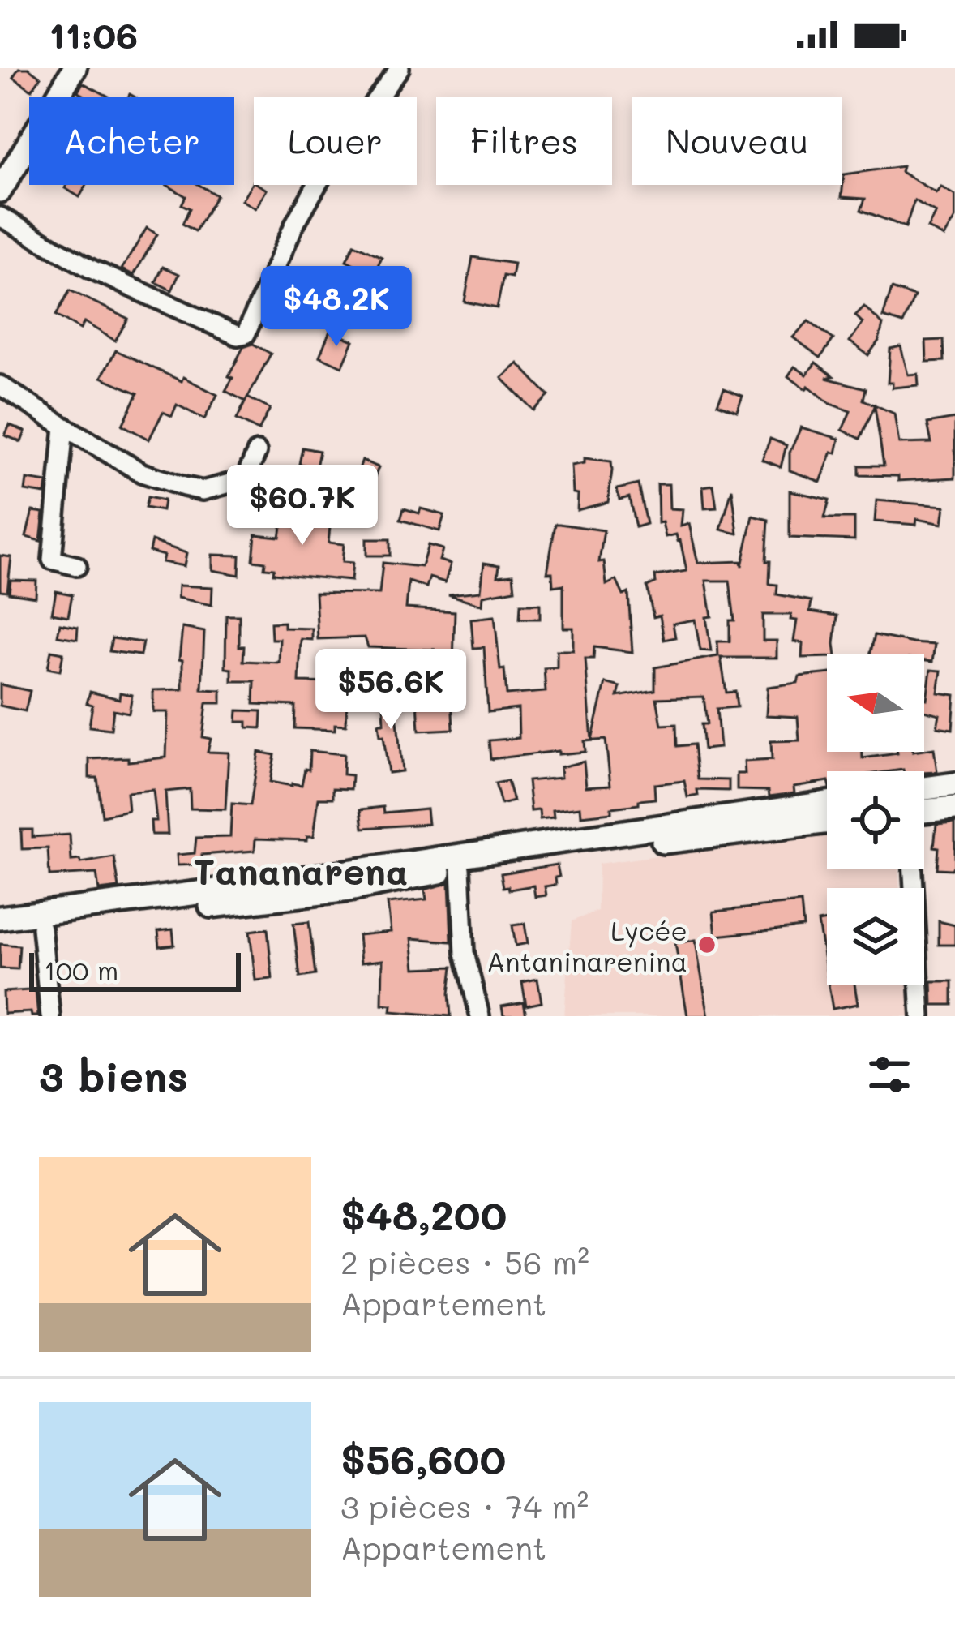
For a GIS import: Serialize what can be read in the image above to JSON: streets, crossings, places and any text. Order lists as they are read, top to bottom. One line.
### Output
{"districts":["Tananarena"],"places":["Lycée Antaninarenina"],"scale_bar":"100 m","north":"left","page":{"status":"11:06","chip":["Acheter","Louer","Filtres","Nouveau"],"price":["$48.2K","$60.7K","$56.6K"],"scale":"100 m","heading":"3 biens","list":[{"name":"$48,200","note":"2 pièces · 56 m² · Appartement"},{"name":"$56,600","note":"3 pièces · 74 m² · Appartement"}]}}
